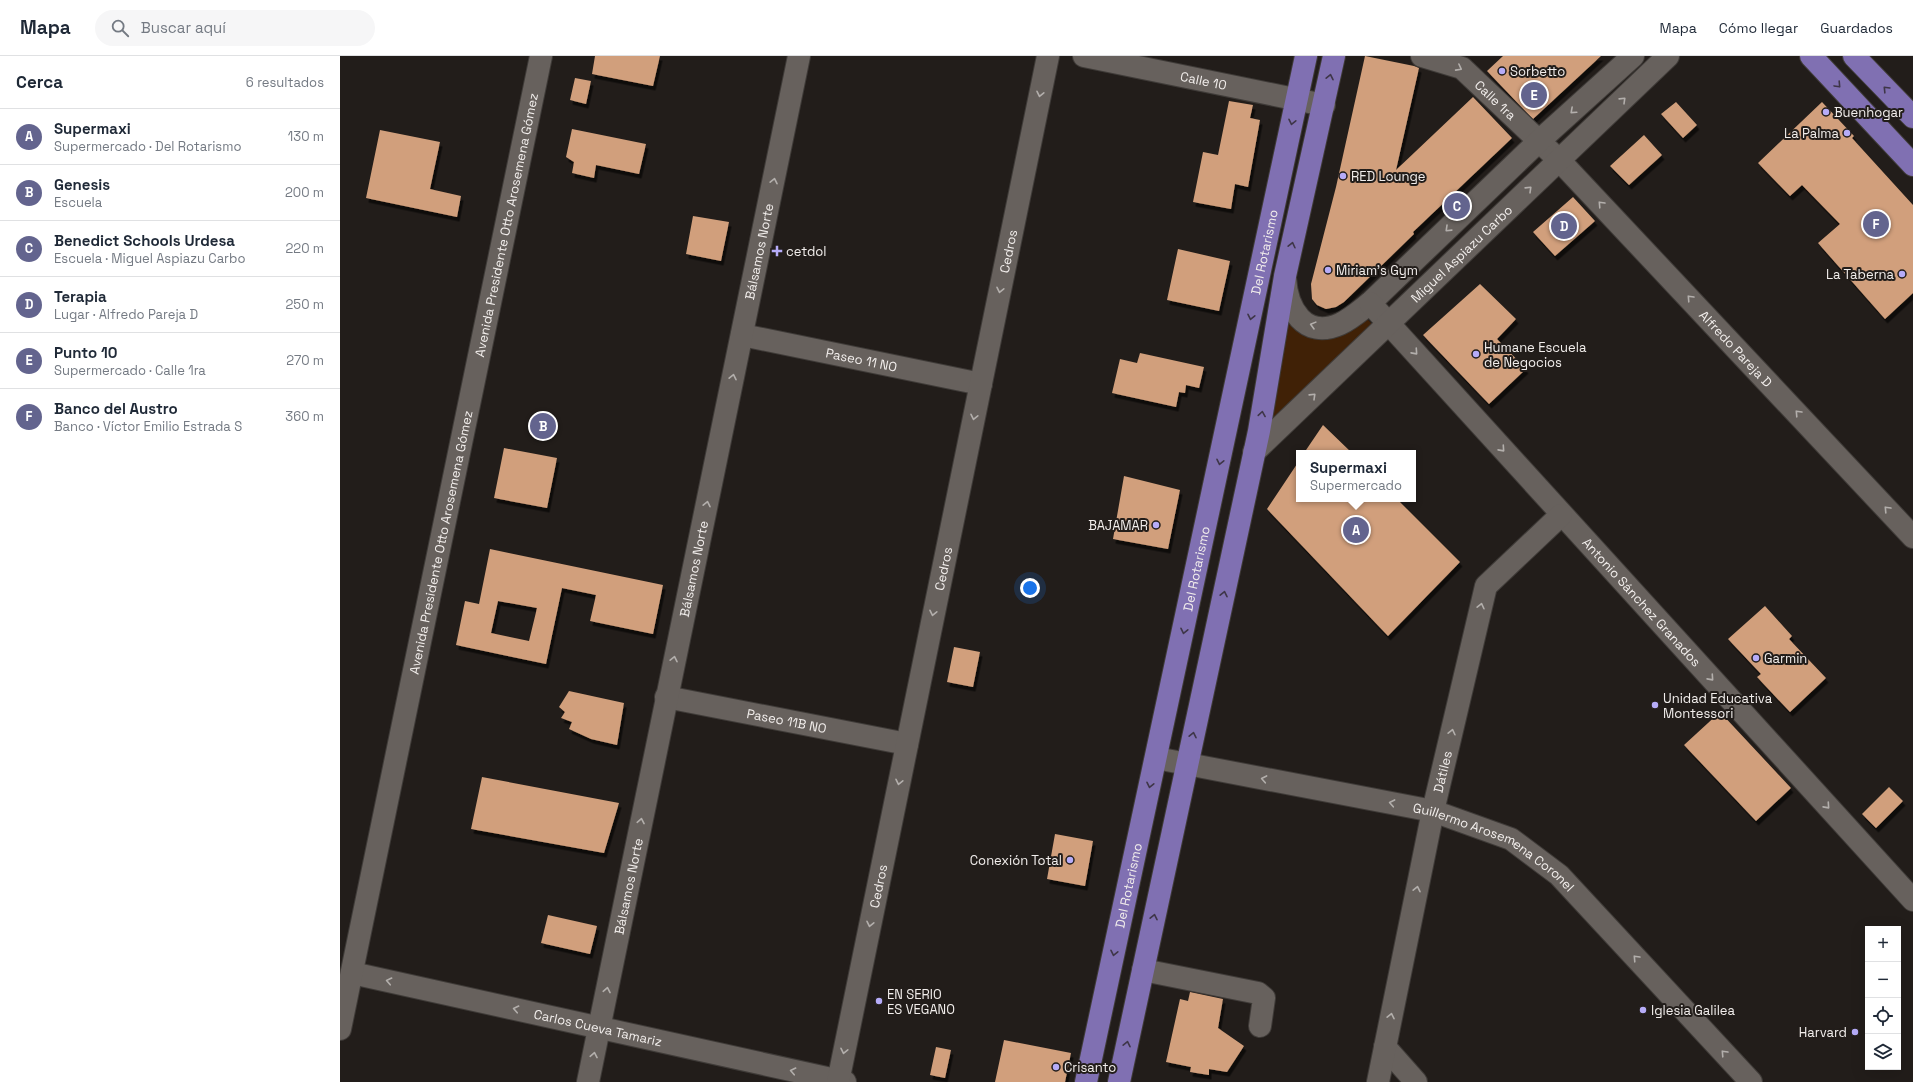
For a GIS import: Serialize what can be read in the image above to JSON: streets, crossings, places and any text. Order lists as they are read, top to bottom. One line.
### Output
{"streets":{"main road":["Del Rotarismo"],"street":["Calle 10","Calle 1ra","Avenida Presidente Otto Arosemena Gómez","Bálsamos Norte","Cedros","Miguel Aspiazu Carbo","Alfredo Pareja D","Paseo 11 NO","Antonio Sánchez Granados","Paseo 11B NO","Dátiles","Guillermo Arosemena Coronel","Carlos Cueva Tamariz"]},"crossings":[["Calle 10","Del Rotarismo"],["Calle 1ra","Miguel Aspiazu Carbo"],["Calle 1ra","Alfredo Pareja D"],["Avenida Presidente Otto Arosemena Gómez","Carlos Cueva Tamariz"],["Bálsamos Norte","Paseo 11 NO"],["Bálsamos Norte","Paseo 11B NO"],["Bálsamos Norte","Carlos Cueva Tamariz"],["Cedros","Paseo 11 NO"],["Cedros","Paseo 11B NO"],["Cedros","Carlos Cueva Tamariz"],["Del Rotarismo","Miguel Aspiazu Carbo"],["Del Rotarismo","Guillermo Arosemena Coronel"],["Miguel Aspiazu Carbo","Alfredo Pareja D"],["Miguel Aspiazu Carbo","Antonio Sánchez Granados"],["Antonio Sánchez Granados","Dátiles"],["Dátiles","Guillermo Arosemena Coronel"]],"one_way":["Calle 1ra","Bálsamos Norte","Cedros","Alfredo Pareja D","Antonio Sánchez Granados","Dátiles","Guillermo Arosemena Coronel","Carlos Cueva Tamariz"],"places":{"other":["Sorbetto","Buenhogar","La Palma","RED Lounge","Miriam's Gym","La Taberna","Humane Escuela de Negocios","BAJAMAR","Garmin","Unidad Educativa Montessori","Conexión Total","EN SERIO ES VEGANO","Iglesia Galilea","Harvard","Crisanto"],"health":["cetdol"]},"page":{"header":"Mapa","search":"Buscar aquí","nav":["Mapa","Cómo llegar","Guardados"],"heading":["Cerca","6 resultados"],"pins":["E","C","F","D","B","A"],"list":[{"mark":"A","name":"Supermaxi","note":"Supermercado · Del Rotarismo","value":"130 m"},{"mark":"B","name":"Genesis","note":"Escuela","value":"200 m"},{"mark":"C","name":"Benedict Schools Urdesa","note":"Escuela · Miguel Aspiazu Carbo","value":"220 m"},{"mark":"D","name":"Terapia","note":"Lugar · Alfredo Pareja D","value":"250 m"},{"mark":"E","name":"Punto 10","note":"Supermercado · Calle 1ra","value":"270 m"},{"mark":"F","name":"Banco del Austro","note":"Banco · Víctor Emilio Estrada S","value":"360 m"}],"popup":["Supermaxi","Supermercado"],"map_buttons":["+","−"]}}
